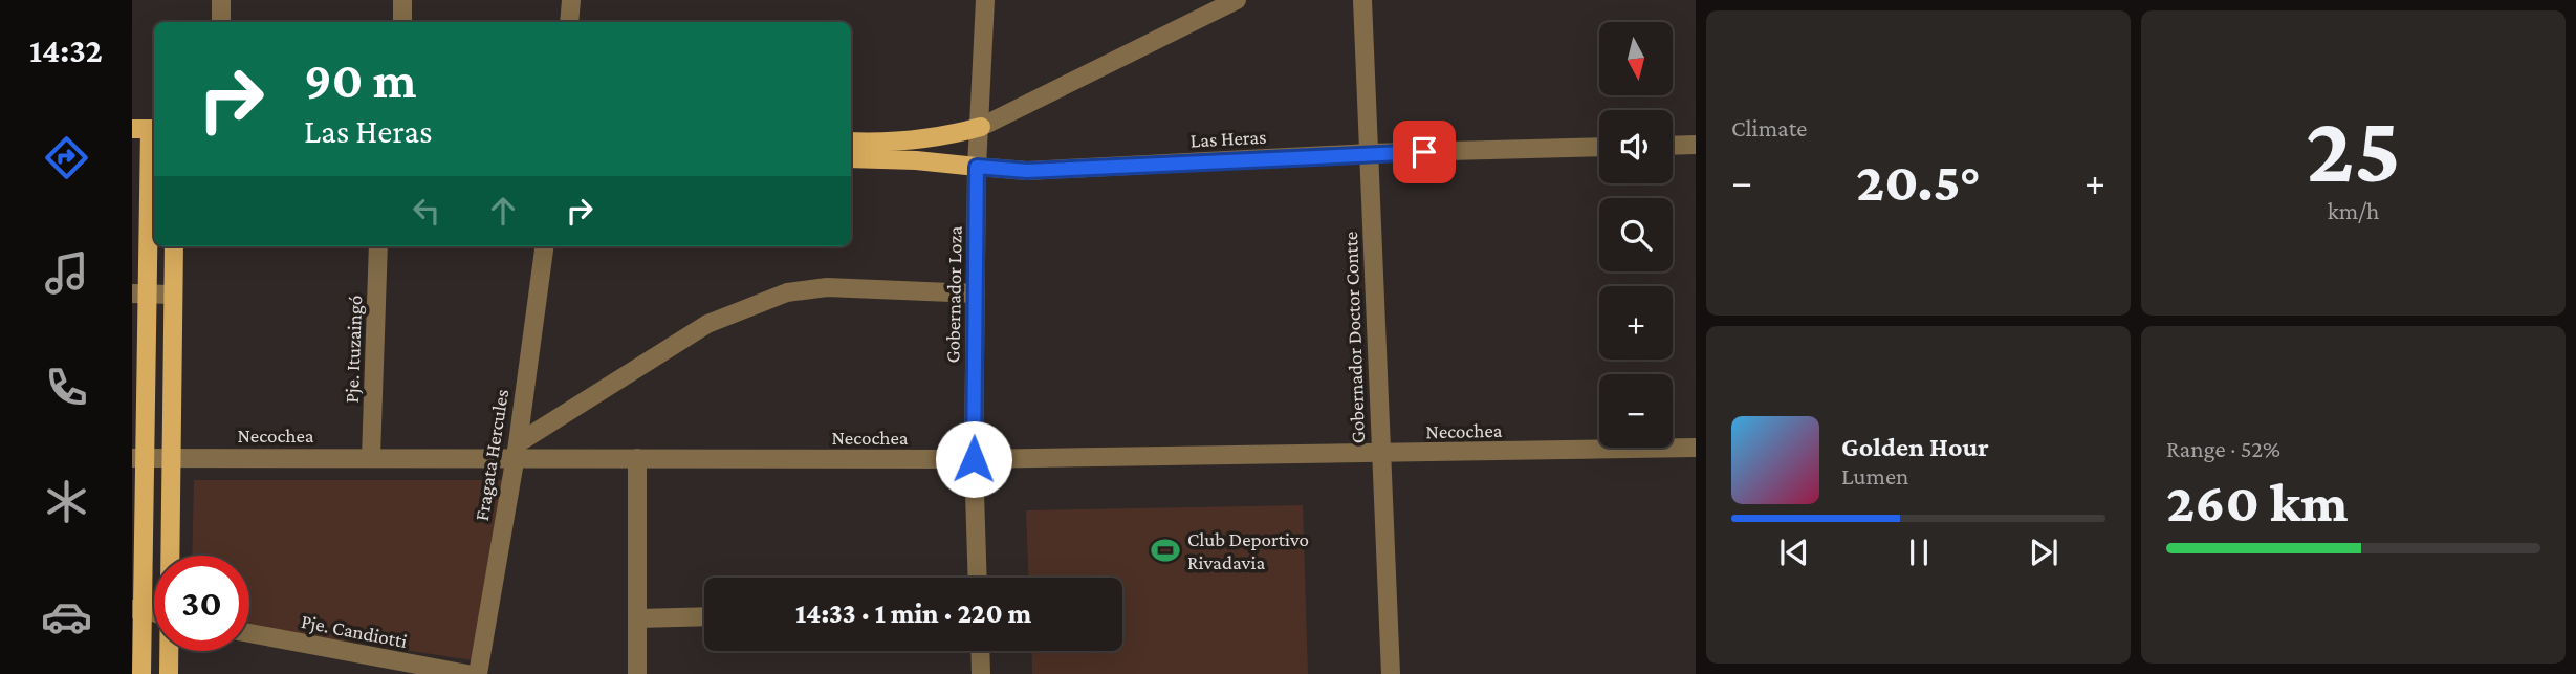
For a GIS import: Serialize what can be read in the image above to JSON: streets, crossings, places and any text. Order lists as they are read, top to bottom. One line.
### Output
{"streets":{"main road":["Las Heras"],"street":["Gobernador Loza","Gobernador Doctor Contte","Pje. Ituzaingó","Necochea","Fragata Hercules","Pje. Candiotti"]},"crossings":[["Las Heras","Gobernador Loza"],["Las Heras","Gobernador Doctor Contte"],["Gobernador Loza","Necochea"],["Gobernador Doctor Contte","Necochea"],["Pje. Ituzaingó","Necochea"],["Necochea","Fragata Hercules"]],"places":{"sports":["Club Deportivo Rivadavia"]},"north":"bottom","page":{"tabs":"14:32","tile":["Climate",["25","km/h"],["Range · 52%","260 km"]],"map_buttons":["+","−"],"turn":["90 m","Las Heras"],"heat":["−","20.5°","+"],"song":["Golden Hour","Lumen"],"limit":"30","trip":"14:33 · 1 min · 220 m"}}
